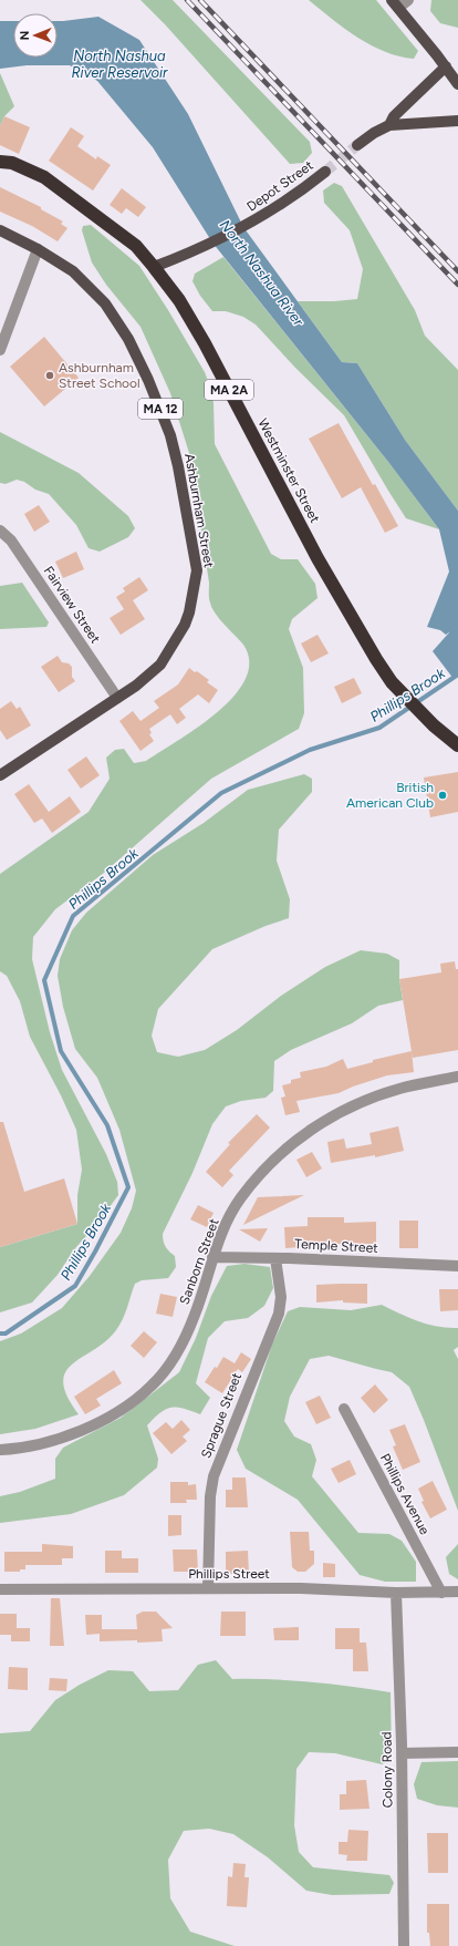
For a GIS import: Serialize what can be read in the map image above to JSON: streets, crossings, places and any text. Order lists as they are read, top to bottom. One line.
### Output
{"streets":{"highway":["MA 2A","Westminster Street"],"main road":["Depot Street","MA 12","Ashburnham Street"],"street":["Fairview Street","Temple Street","Sanborn Street","Sprague Street","Phillips Avenue","Phillips Street","Colony Road"]},"crossings":[["Depot Street","Westminster Street"],["Ashburnham Street","Fairview Street"],["Temple Street","Sanborn Street"],["Temple Street","Sprague Street"],["Sprague Street","Phillips Street"],["Phillips Avenue","Phillips Street"],["Phillips Street","Colony Road"]],"water":["North Nashua River Reservoir","North Nashua River","Phillips Brook"],"places":["Ashburnham Street School","British American Club"],"north":"left"}
